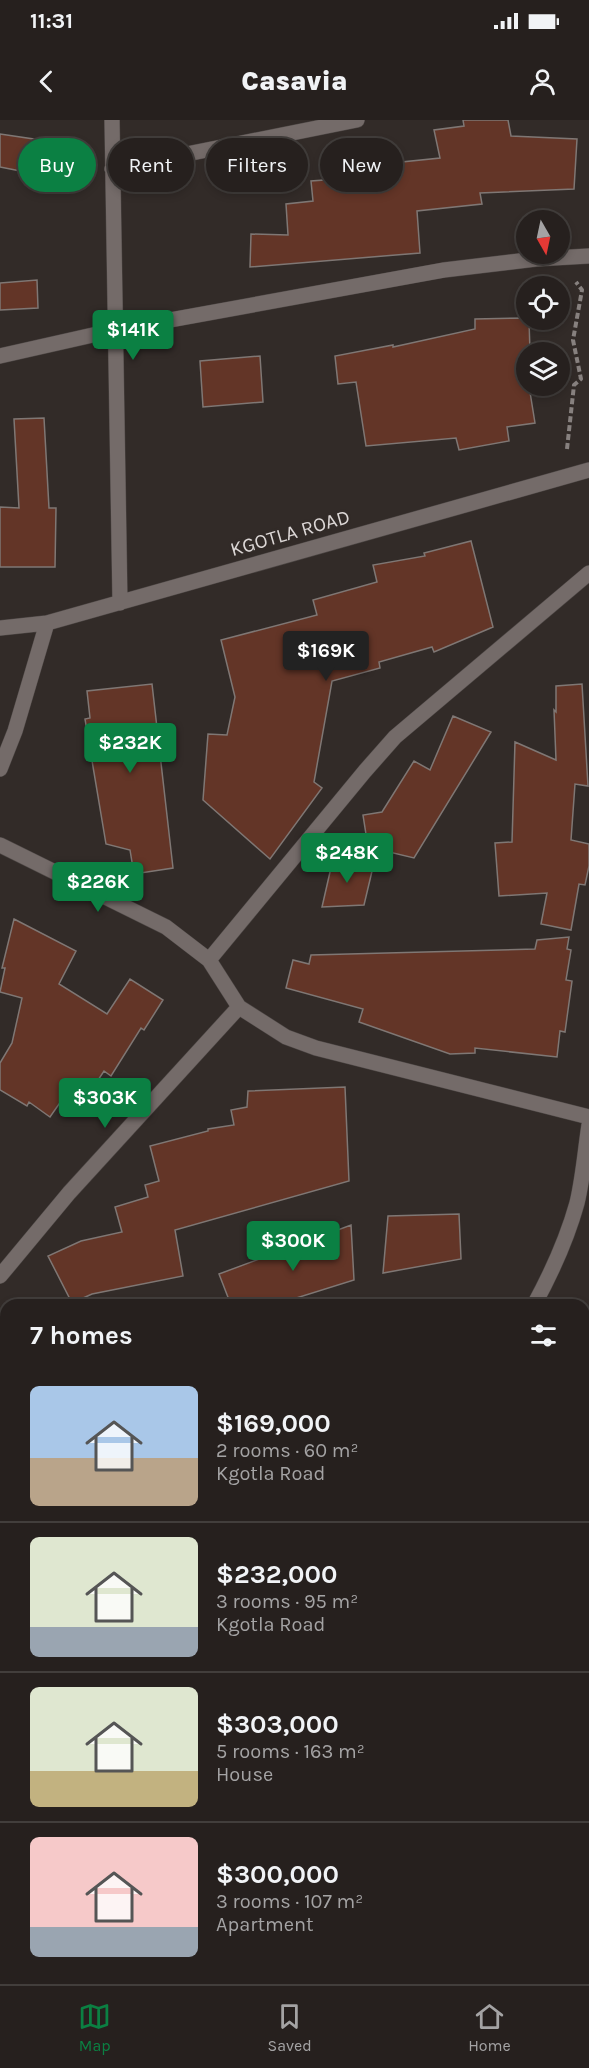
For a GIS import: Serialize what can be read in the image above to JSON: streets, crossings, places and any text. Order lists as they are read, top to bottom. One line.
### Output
{"streets":{"street":["KGOTLA ROAD"]},"north":"bottom","page":{"status":"11:31","header":"Casavia","chip":["Buy","Rent","Filters","New"],"price":["$141K","$169K","$232K","$248K","$226K","$303K","$300K"],"heading":"7 homes","list":[{"name":"$169,000","note":"2 rooms · 60 m² · Kgotla Road"},{"name":"$232,000","note":"3 rooms · 95 m² · Kgotla Road"},{"name":"$303,000","note":"5 rooms · 163 m² · House"},{"name":"$300,000","note":"3 rooms · 107 m² · Apartment"}],"tabs":["Map","Saved","Home"]}}
